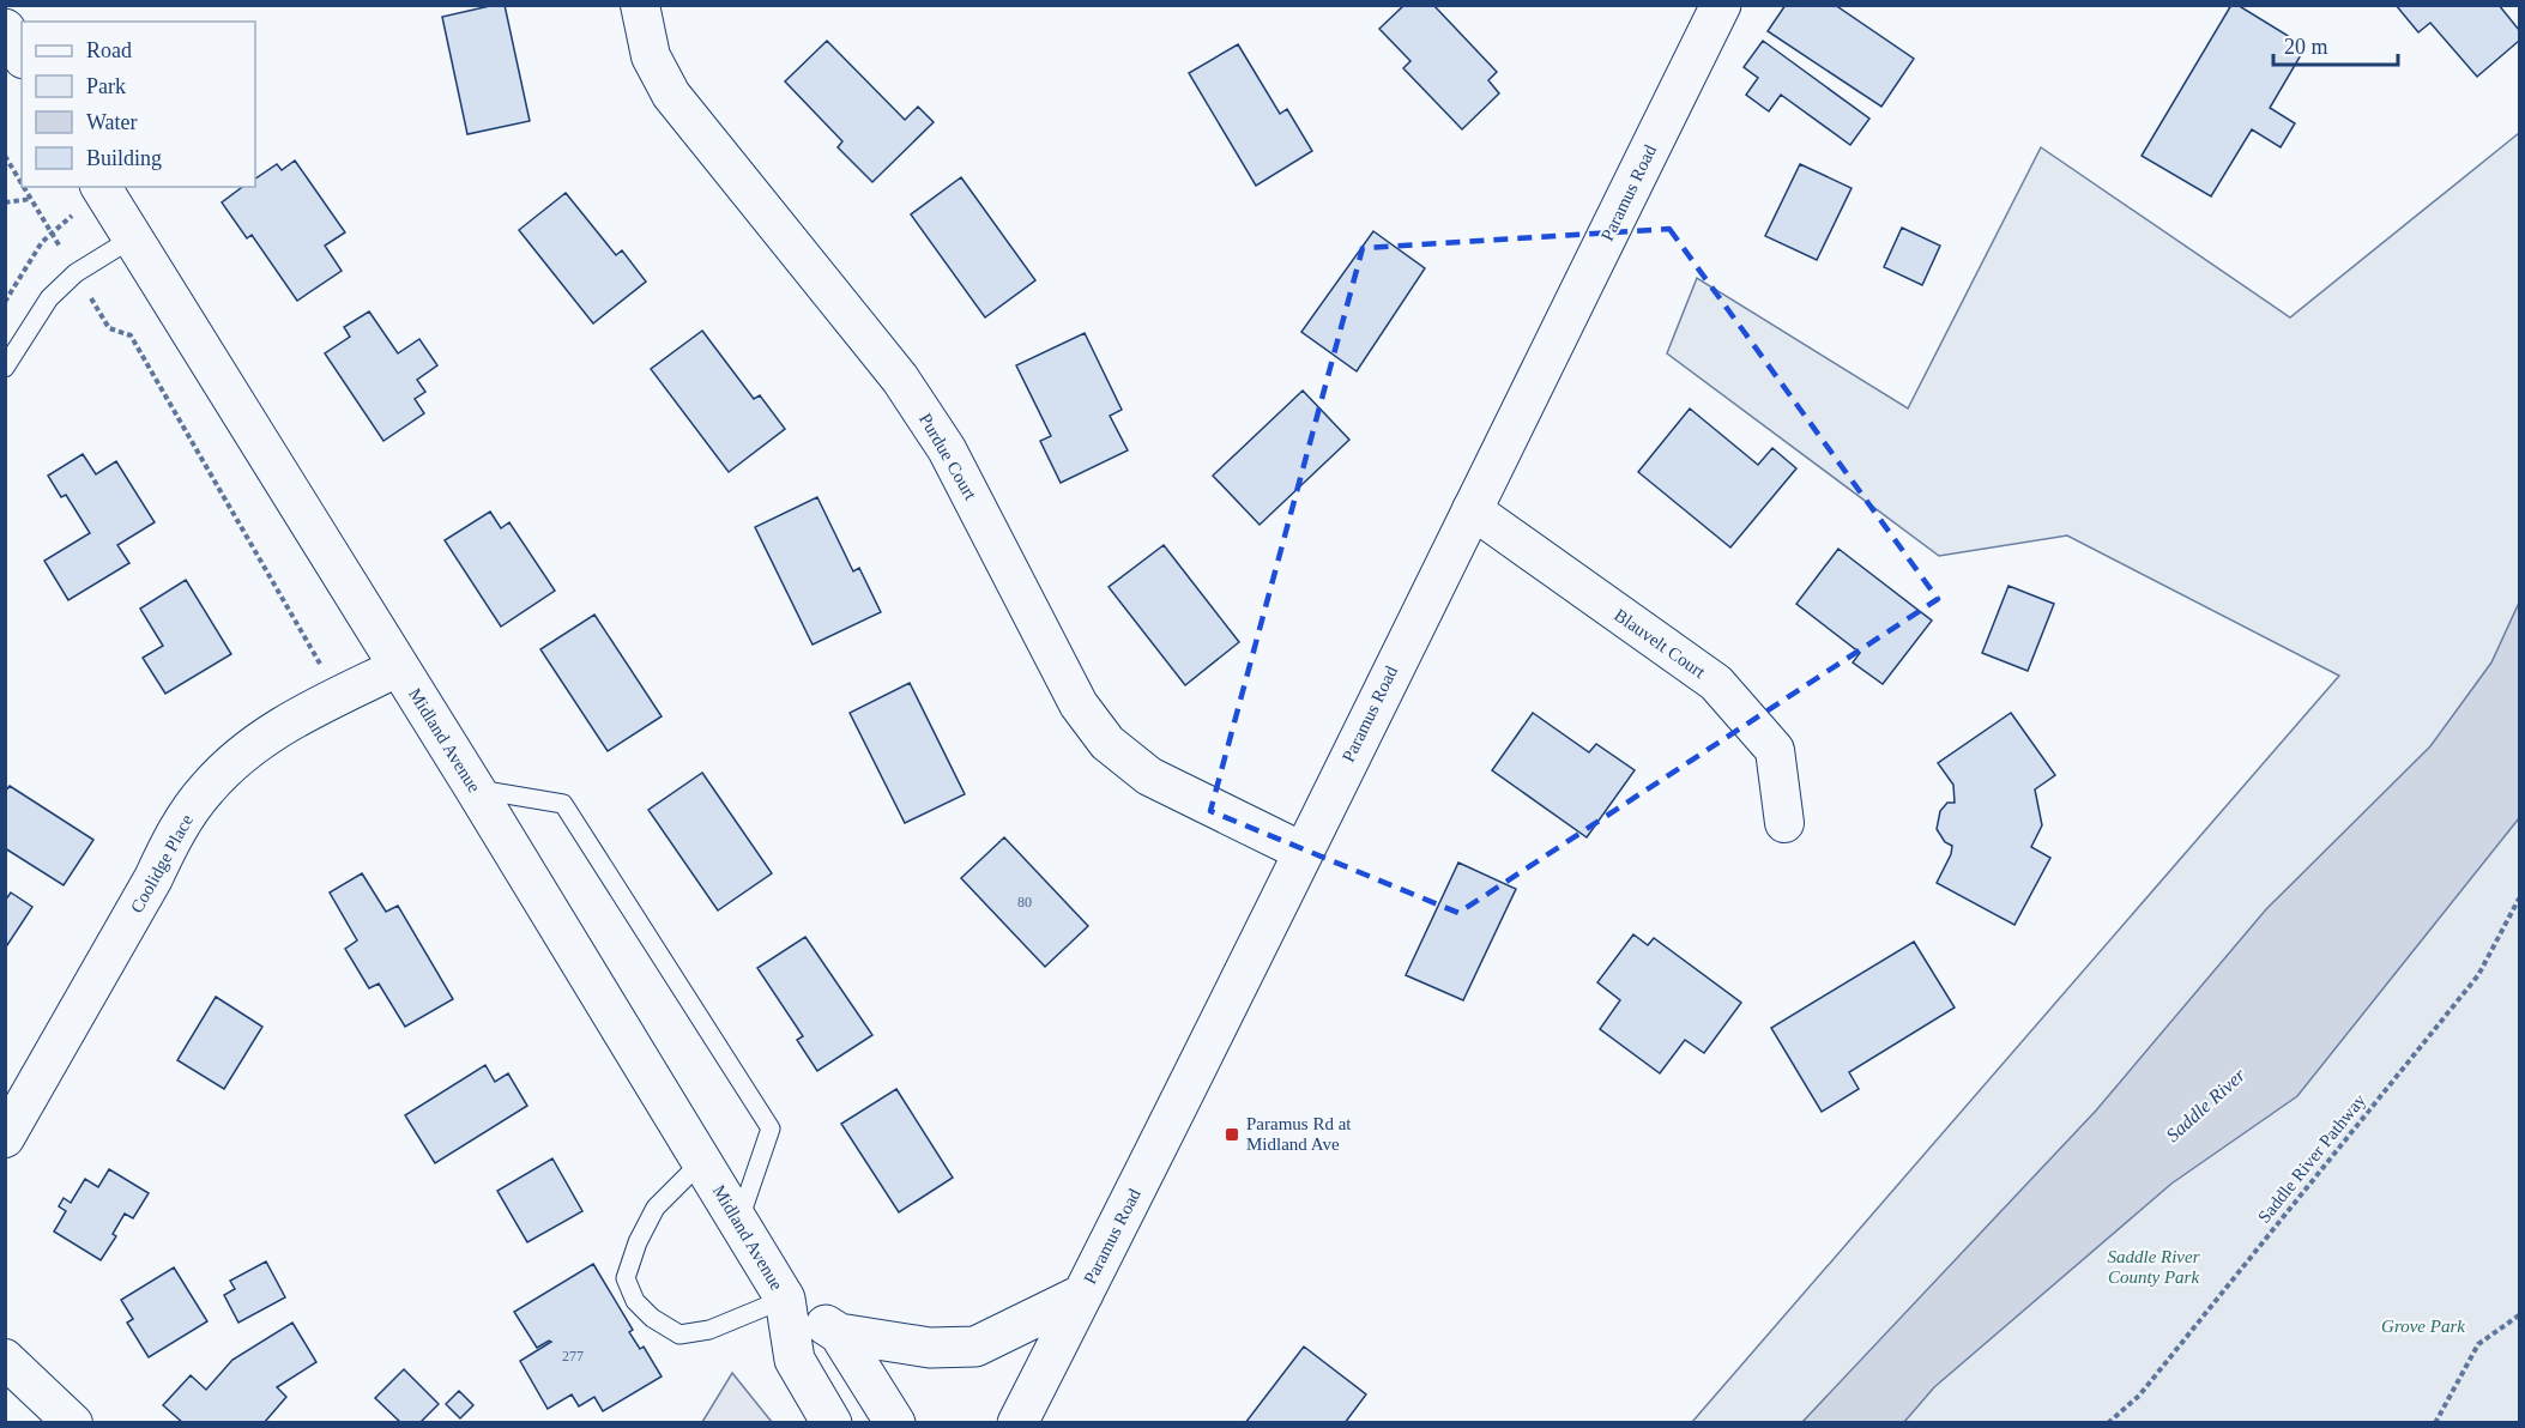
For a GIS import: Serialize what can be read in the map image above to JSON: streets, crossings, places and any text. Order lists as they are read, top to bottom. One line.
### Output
{"streets":{"main road":["Paramus Road","Midland Avenue"],"street":["Purdue Court","Blauvelt Court","Coolidge Place"],"path":["Saddle River Pathway"]},"crossings":[["Paramus Road","Purdue Court"],["Paramus Road","Blauvelt Court"],["Midland Avenue","Coolidge Place"]],"water":["Saddle River"],"parks":["Saddle River County Park","Grove Park"],"places":{"transit":["Paramus Rd at Midland Ave"]},"house_numbers":["80","277"],"legend":["Road","Park","Water","Building"],"scale_bar":"20 m"}
